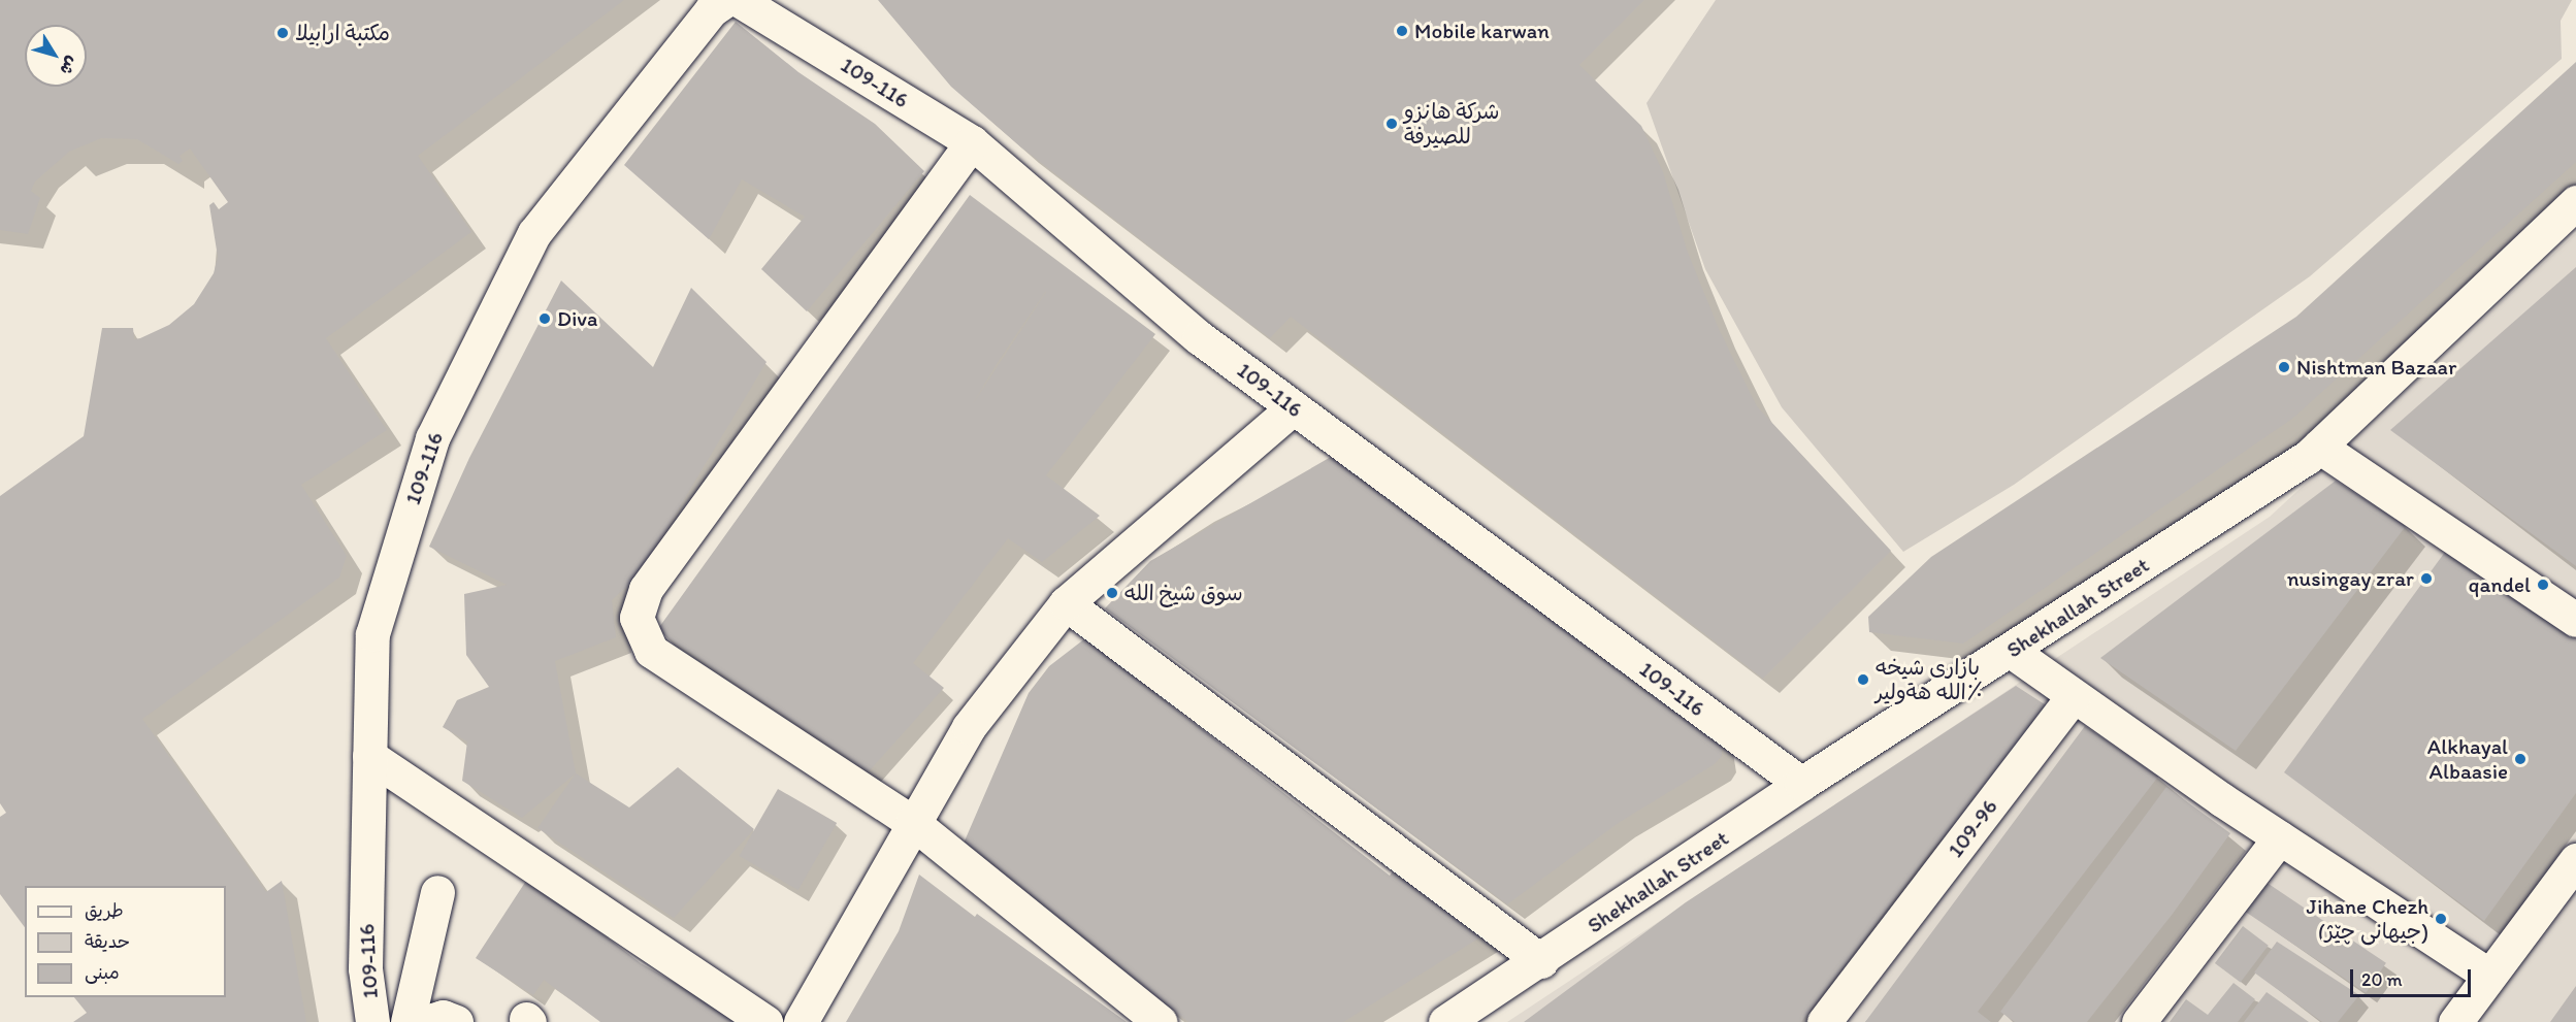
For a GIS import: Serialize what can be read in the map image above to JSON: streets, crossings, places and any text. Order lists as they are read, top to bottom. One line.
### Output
{"streets":{"street":["109-116","Shekhallah Street","109-96"]},"crossings":[["109-116","Shekhallah Street"]],"places":["Mobile karwan","مكتبة ارابيلا","شركة هانزو للصيرفة","Diva","Nishtman Bazaar","nusingay zrar","qandel","سوق شيخ الله","بازاری شیخه الله هةولیر٪","Alkhayal Albaasie","Jihane Chezh (جیهانی چێژ)"],"legend":["طريق","حديقة","مبنى"],"scale_bar":"20 m","north":"bottom right"}
